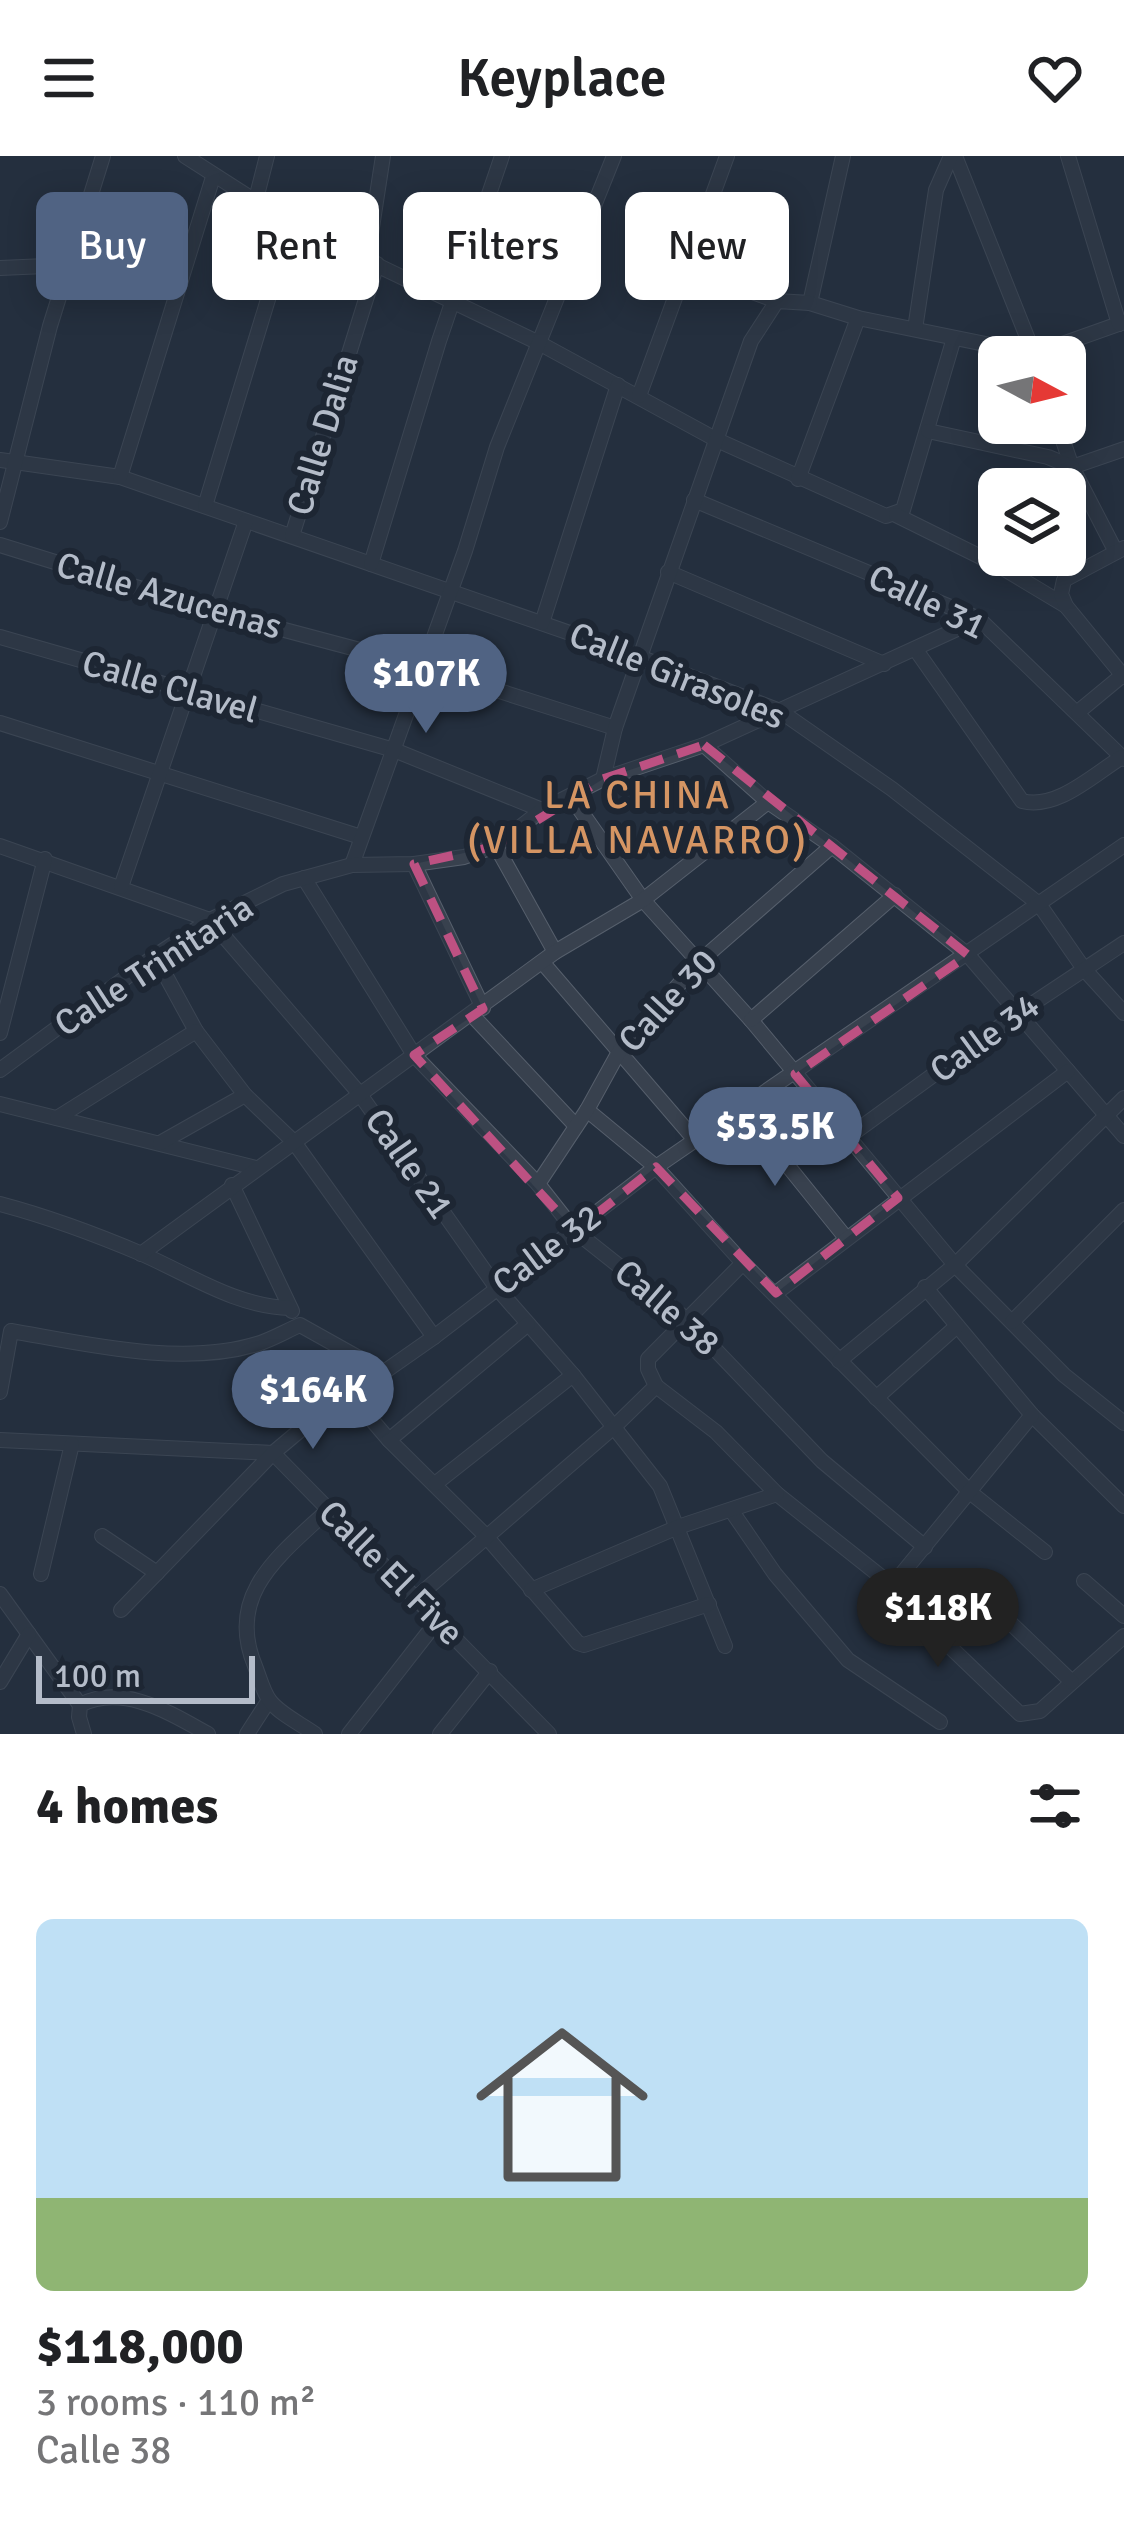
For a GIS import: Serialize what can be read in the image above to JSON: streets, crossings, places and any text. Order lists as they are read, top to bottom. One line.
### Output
{"streets":{"street":["Calle Dalia","Calle Azucenas","Calle 31","Calle Girasoles","Calle Clavel","Calle Trinitaria","Calle 30","Calle 34","Calle 21","Calle 32","Calle 38","Calle El Five"]},"crossings":[["Calle Dalia","Calle Girasoles"],["Calle 31","Calle Trinitaria"],["Calle Girasoles","Calle Trinitaria"],["Calle Girasoles","Calle 34"],["Calle Girasoles","Calle 32"],["Calle Clavel","Calle Trinitaria"],["Calle Trinitaria","Calle 21"],["Calle Trinitaria","Calle 38"],["Calle 30","Calle 38"],["Calle 21","Calle 32"],["Calle 32","Calle 38"],["Calle 32","Calle El Five"]],"districts":["LA CHINA (VILLA NAVARRO)"],"scale_bar":"100 m","north":"right","page":{"header":"Keyplace","chip":["Buy","Rent","Filters","New"],"price":["$107K","$53.5K","$164K","$118K"],"scale":"100 m","heading":"4 homes","list":[{"name":"$118,000","note":"3 rooms · 110 m² · Calle 38"}]}}
